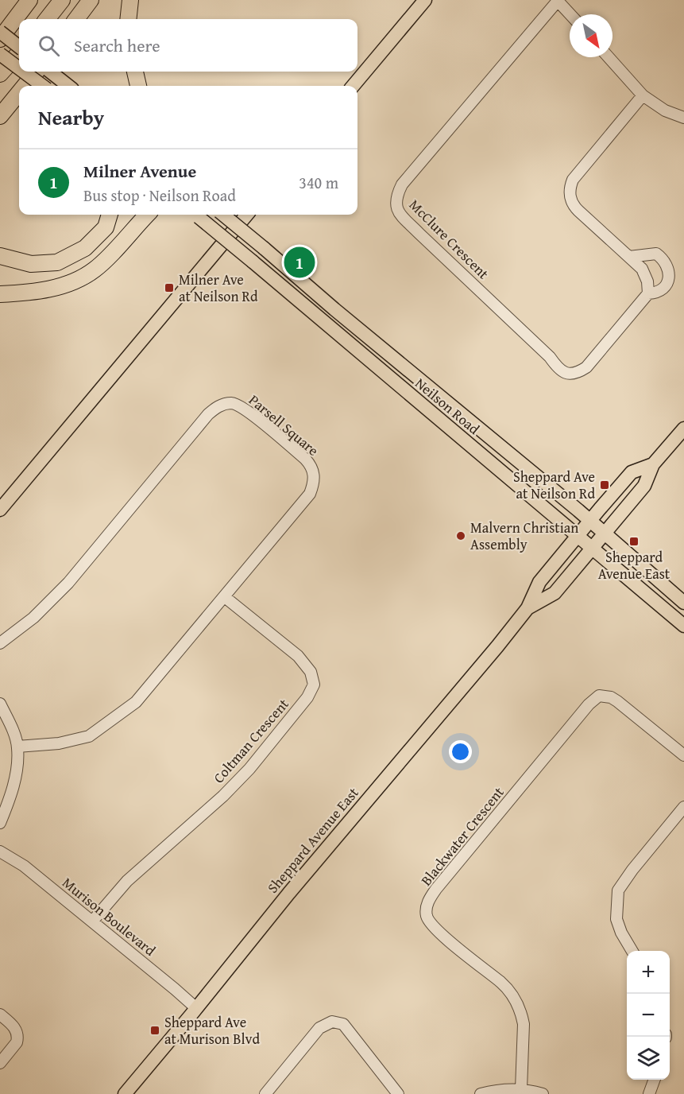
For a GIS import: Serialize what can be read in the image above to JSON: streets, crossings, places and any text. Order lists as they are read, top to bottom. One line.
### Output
{"streets":{"main road":["Neilson Road","Sheppard Avenue East"],"street":["McClure Crescent","Parsell Square","Coltman Crescent","Blackwater Crescent","Murison Boulevard"]},"crossings":[["Neilson Road","Sheppard Avenue East"],["Parsell Square","Coltman Crescent"],["Coltman Crescent","Murison Boulevard"],["Sheppard Avenue East","Murison Boulevard"]],"places":{"transit":["Milner Ave at Neilson Rd","Sheppard Ave at Neilson Rd","Sheppard Avenue East","Sheppard Ave at Murison Blvd"],"other":["Malvern Christian Assembly"]},"north":"bottom right","page":{"search":"Search here","heading":"Nearby","list":[{"mark":"1","name":"Milner Avenue","note":"Bus stop · Neilson Road","value":"340 m"}],"pins":"1","map_buttons":["+","−"]}}
